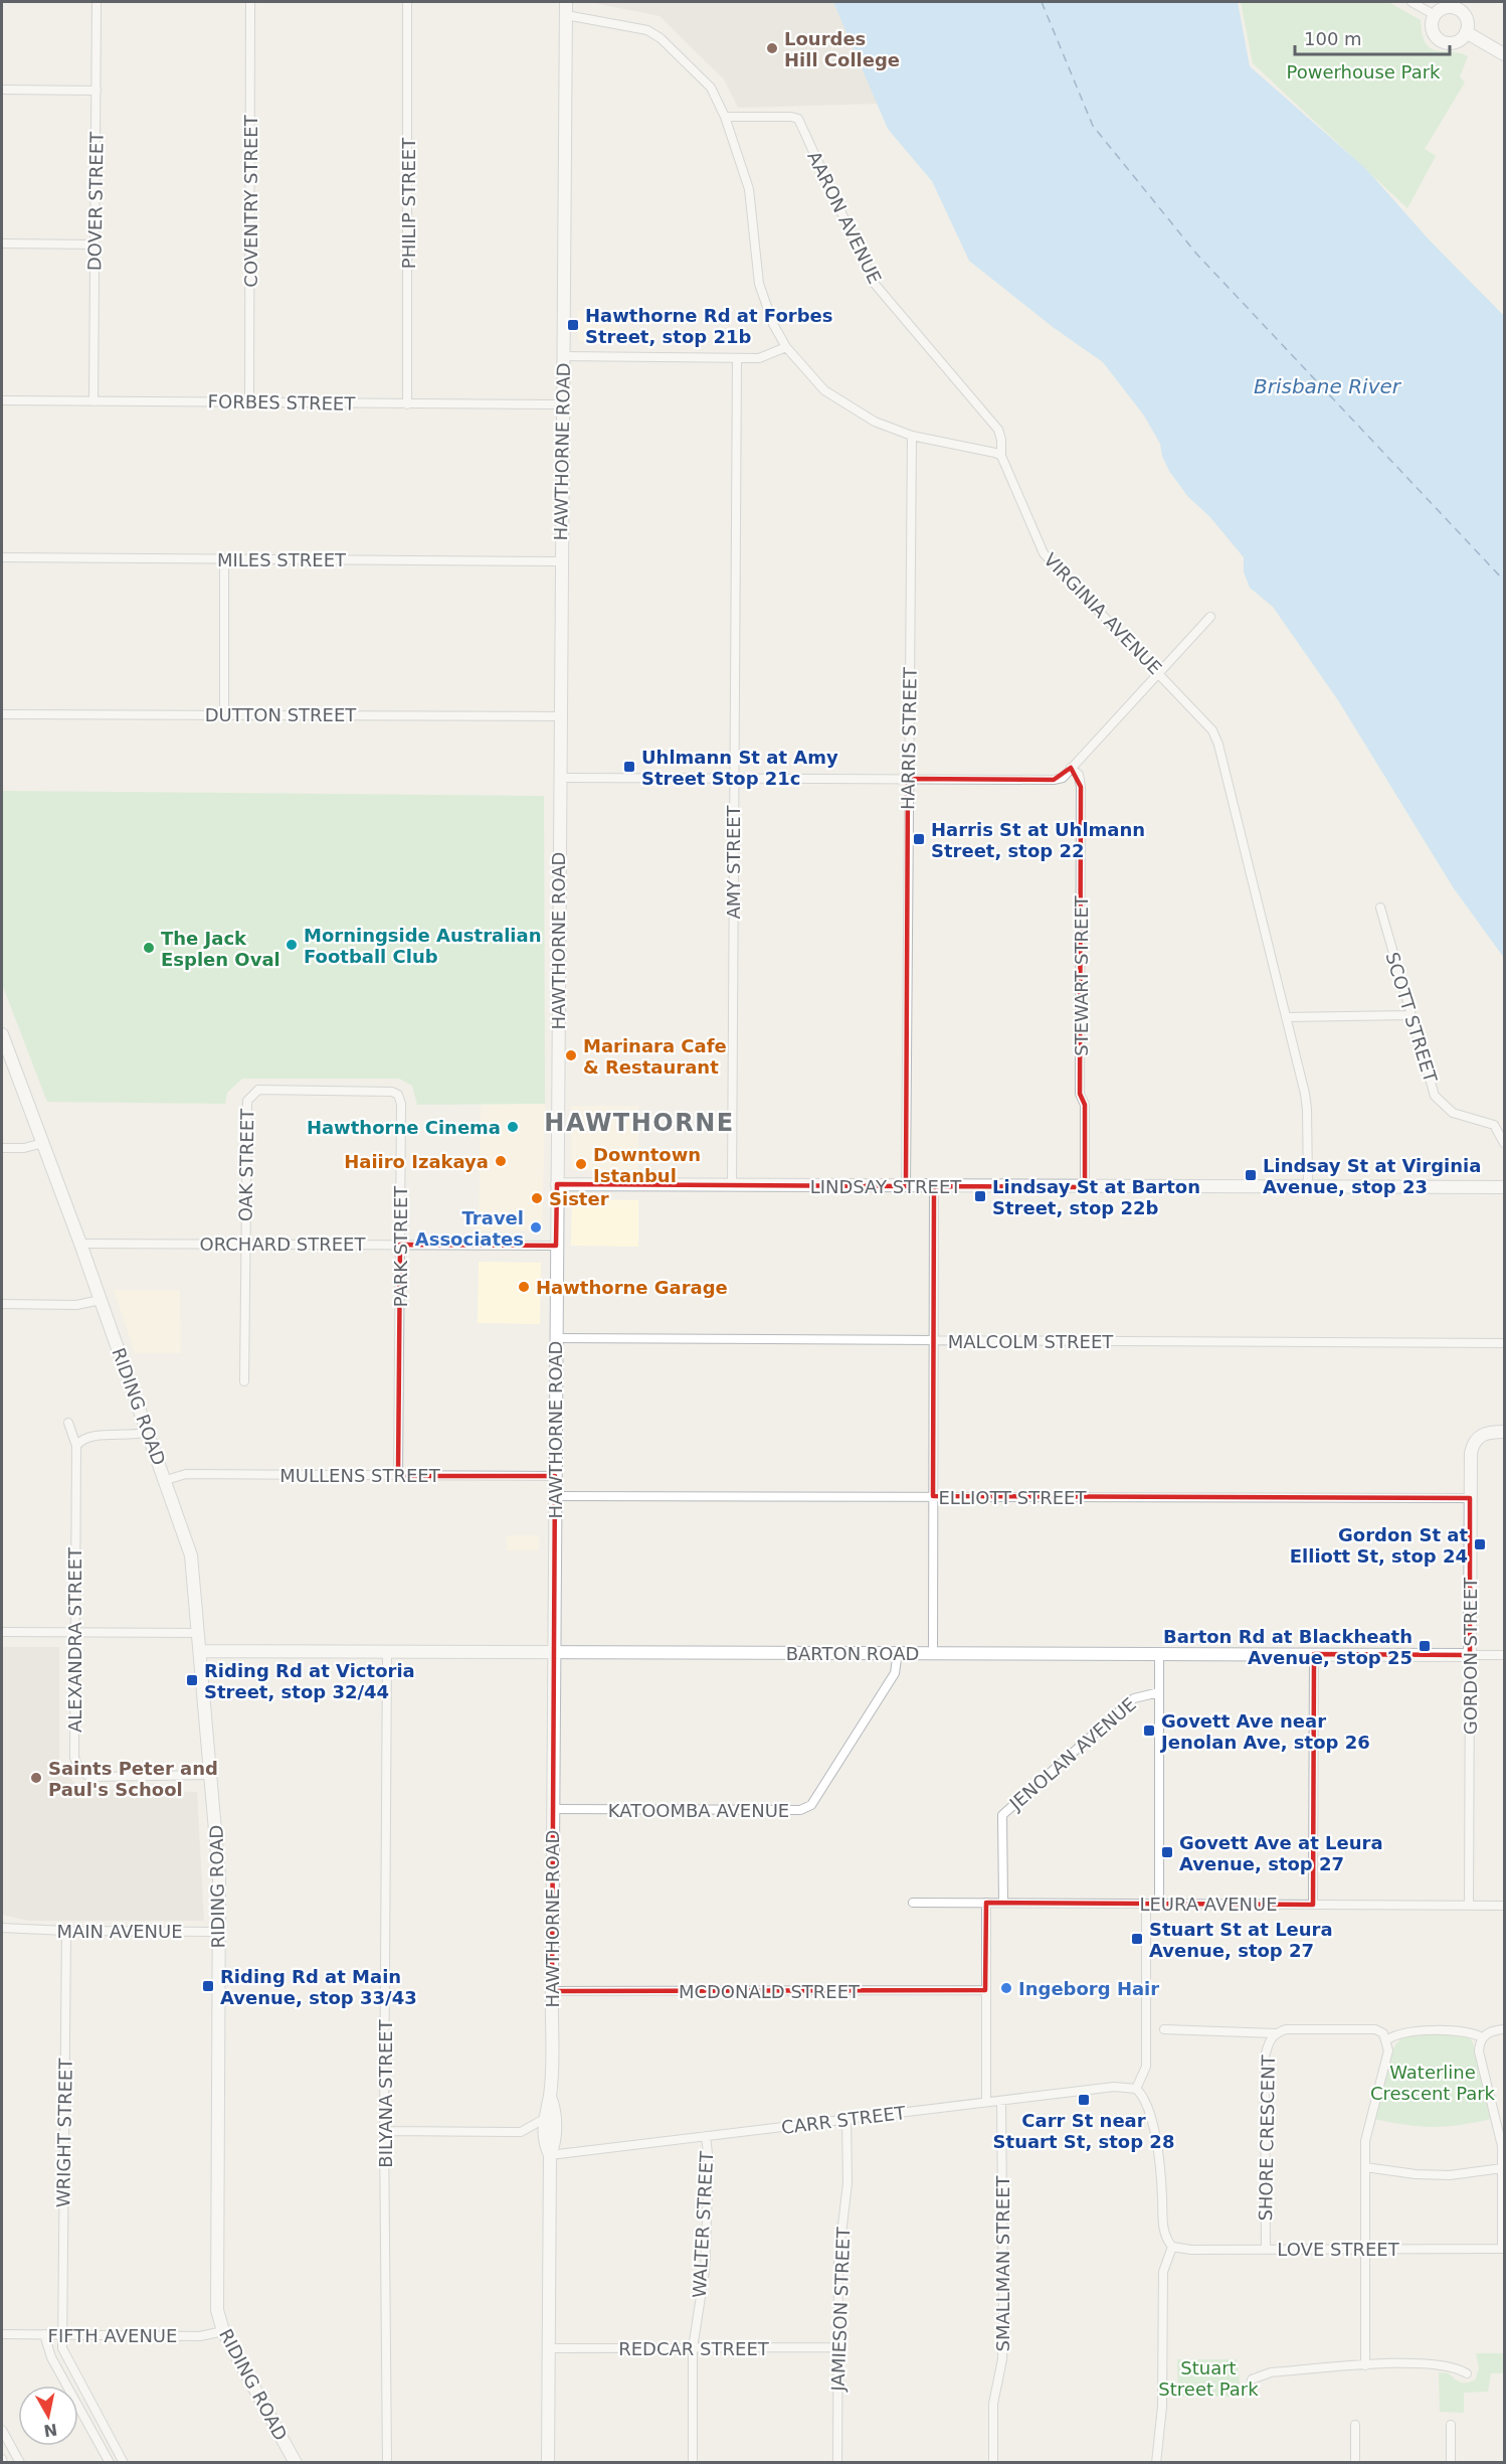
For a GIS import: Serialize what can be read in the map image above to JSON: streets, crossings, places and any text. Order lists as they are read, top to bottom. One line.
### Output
{"streets":{"street":["DOVER STREET","COVENTRY STREET","PHILIP STREET","AARON AVENUE","FORBES STREET","HAWTHORNE ROAD","MILES STREET","VIRGINIA AVENUE","DUTTON STREET","HARRIS STREET","AMY STREET","STEWART STREET","SCOTT STREET","OAK STREET","LINDSAY STREET","ORCHARD STREET","PARK STREET","MALCOLM STREET","RIDING ROAD","MULLENS STREET","ELLIOTT STREET","ALEXANDRA STREET","BARTON ROAD","GORDON STREET","JENOLAN AVENUE","KATOOMBA AVENUE","LEURA AVENUE","MAIN AVENUE","MCDONALD STREET","BILYANA STREET","CARR STREET","WRIGHT STREET","SHORE CRESCENT","WALTER STREET","LOVE STREET","SMALLMAN STREET","JAMIESON STREET","FIFTH AVENUE","REDCAR STREET"]},"crossings":[["DOVER STREET","FORBES STREET"],["COVENTRY STREET","FORBES STREET"],["PHILIP STREET","FORBES STREET"],["AARON AVENUE","VIRGINIA AVENUE"],["FORBES STREET","HAWTHORNE ROAD"],["HAWTHORNE ROAD","MILES STREET"],["HAWTHORNE ROAD","DUTTON STREET"],["HAWTHORNE ROAD","LINDSAY STREET"],["HAWTHORNE ROAD","ORCHARD STREET"],["HAWTHORNE ROAD","MALCOLM STREET"],["HAWTHORNE ROAD","MULLENS STREET"],["HAWTHORNE ROAD","ELLIOTT STREET"],["HAWTHORNE ROAD","BARTON ROAD"],["HAWTHORNE ROAD","KATOOMBA AVENUE"],["HAWTHORNE ROAD","MCDONALD STREET"],["HAWTHORNE ROAD","CARR STREET"],["HAWTHORNE ROAD","REDCAR STREET"],["VIRGINIA AVENUE","LINDSAY STREET"],["HARRIS STREET","LINDSAY STREET"],["AMY STREET","LINDSAY STREET"],["STEWART STREET","LINDSAY STREET"],["OAK STREET","ORCHARD STREET"],["OAK STREET","PARK STREET"],["ORCHARD STREET","PARK STREET"],["ORCHARD STREET","RIDING ROAD"],["PARK STREET","MULLENS STREET"],["RIDING ROAD","MULLENS STREET"],["RIDING ROAD","ALEXANDRA STREET"],["RIDING ROAD","BARTON ROAD"],["RIDING ROAD","MAIN AVENUE"],["RIDING ROAD","FIFTH AVENUE"],["ELLIOTT STREET","GORDON STREET"],["BARTON ROAD","GORDON STREET"],["BARTON ROAD","KATOOMBA AVENUE"],["BARTON ROAD","BILYANA STREET"],["GORDON STREET","LEURA AVENUE"],["JENOLAN AVENUE","LEURA AVENUE"],["MAIN AVENUE","WRIGHT STREET"],["CARR STREET","WALTER STREET"],["CARR STREET","SMALLMAN STREET"],["CARR STREET","JAMIESON STREET"],["WRIGHT STREET","FIFTH AVENUE"],["SHORE CRESCENT","LOVE STREET"],["WALTER STREET","REDCAR STREET"],["JAMIESON STREET","REDCAR STREET"]],"districts":["HAWTHORNE"],"water":["Brisbane River"],"parks":["Powerhouse Park","Waterline Crescent Park","Stuart Street Park"],"places":{"other":["Lourdes Hill College","Morningside Australian Football Club","The Jack Esplen Oval","Marinara Cafe & Restaurant","Hawthorne Cinema","Haiiro Izakaya","Downtown Istanbul","Sister","Travel Associates","Hawthorne Garage","Saints Peter and Paul's School","Ingeborg Hair"],"transit":["Hawthorne Rd at Forbes Street, stop 21b","Uhlmann St at Amy Street Stop 21c","Harris St at Uhlmann Street, stop 22","Lindsay St at Virginia Avenue, stop 23","Lindsay St at Barton Street, stop 22b","Gordon St at Elliott St, stop 24","Barton Rd at Blackheath Avenue, stop 25","Riding Rd at Victoria Street, stop 32/44","Govett Ave near Jenolan Ave, stop 26","Govett Ave at Leura Avenue, stop 27","Stuart St at Leura Avenue, stop 27","Riding Rd at Main Avenue, stop 33/43","Carr St near Stuart St, stop 28"]},"scale_bar":"100 m","north":"bottom"}
